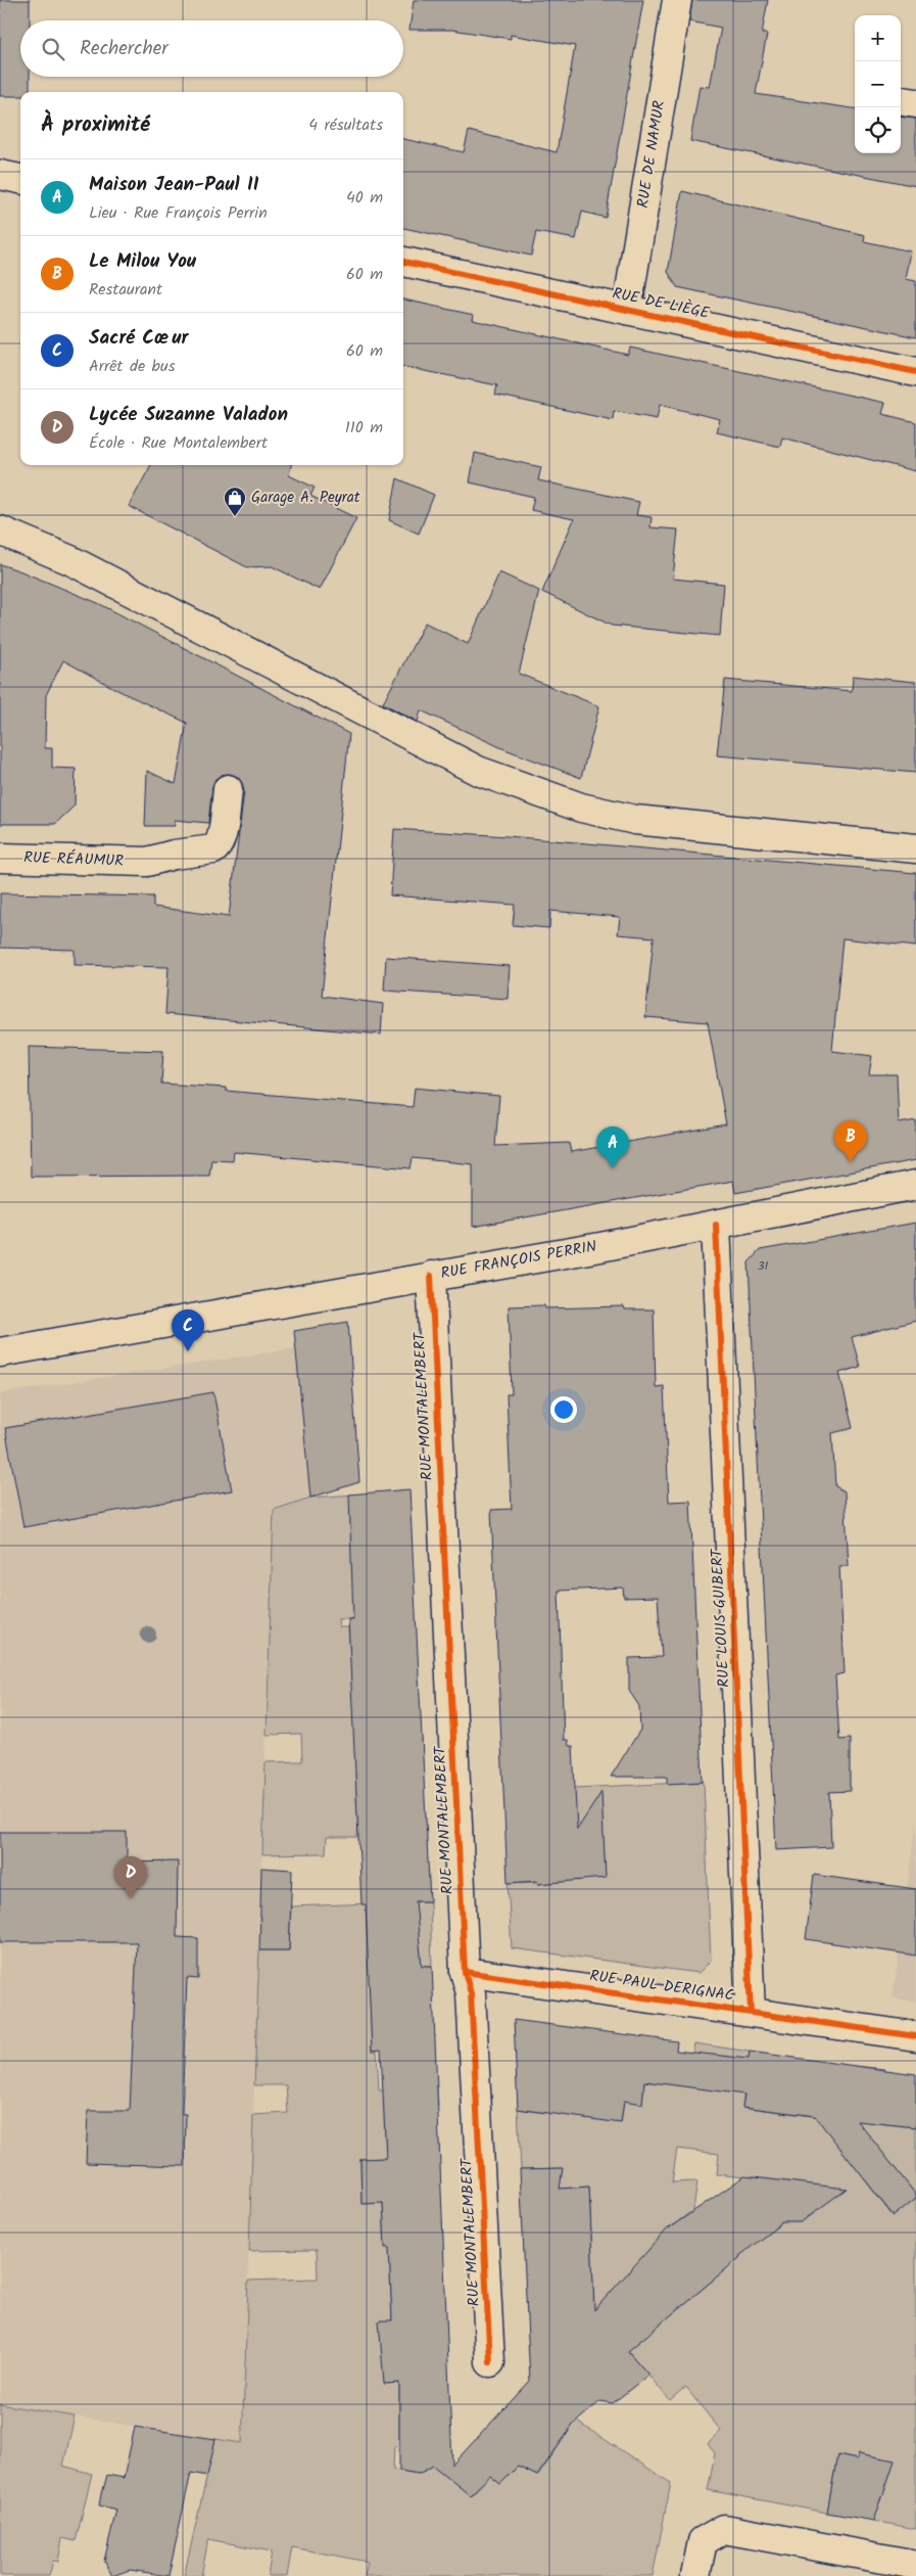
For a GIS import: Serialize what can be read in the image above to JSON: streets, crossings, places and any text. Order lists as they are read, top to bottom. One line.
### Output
{"streets":{"street":["RUE DE NAMUR","RUE DE LIÈGE","RUE RÉAUMUR","RUE FRANÇOIS PERRIN","RUE MONTALEMBERT","RUE LOUIS GUIBERT","RUE PAUL DERIGNAC"]},"crossings":[["RUE DE NAMUR","RUE DE LIÈGE"],["RUE FRANÇOIS PERRIN","RUE MONTALEMBERT"],["RUE FRANÇOIS PERRIN","RUE LOUIS GUIBERT"],["RUE MONTALEMBERT","RUE PAUL DERIGNAC"],["RUE LOUIS GUIBERT","RUE PAUL DERIGNAC"]],"places":{"shop":["Garage A. Peyrat"]},"house_numbers":["31"],"page":{"map_buttons":["+","−"],"search":"Rechercher","heading":["À proximité","4 résultats"],"list":[{"mark":"A","name":"Maison Jean-Paul II","note":"Lieu · Rue François Perrin","value":"40 m"},{"mark":"B","name":"Le Milou You","note":"Restaurant","value":"60 m"},{"mark":"C","name":"Sacré Cœur","note":"Arrêt de bus","value":"60 m"},{"mark":"D","name":"Lycée Suzanne Valadon","note":"École · Rue Montalembert","value":"110 m"}],"pins":["B","A","C","D"]}}
